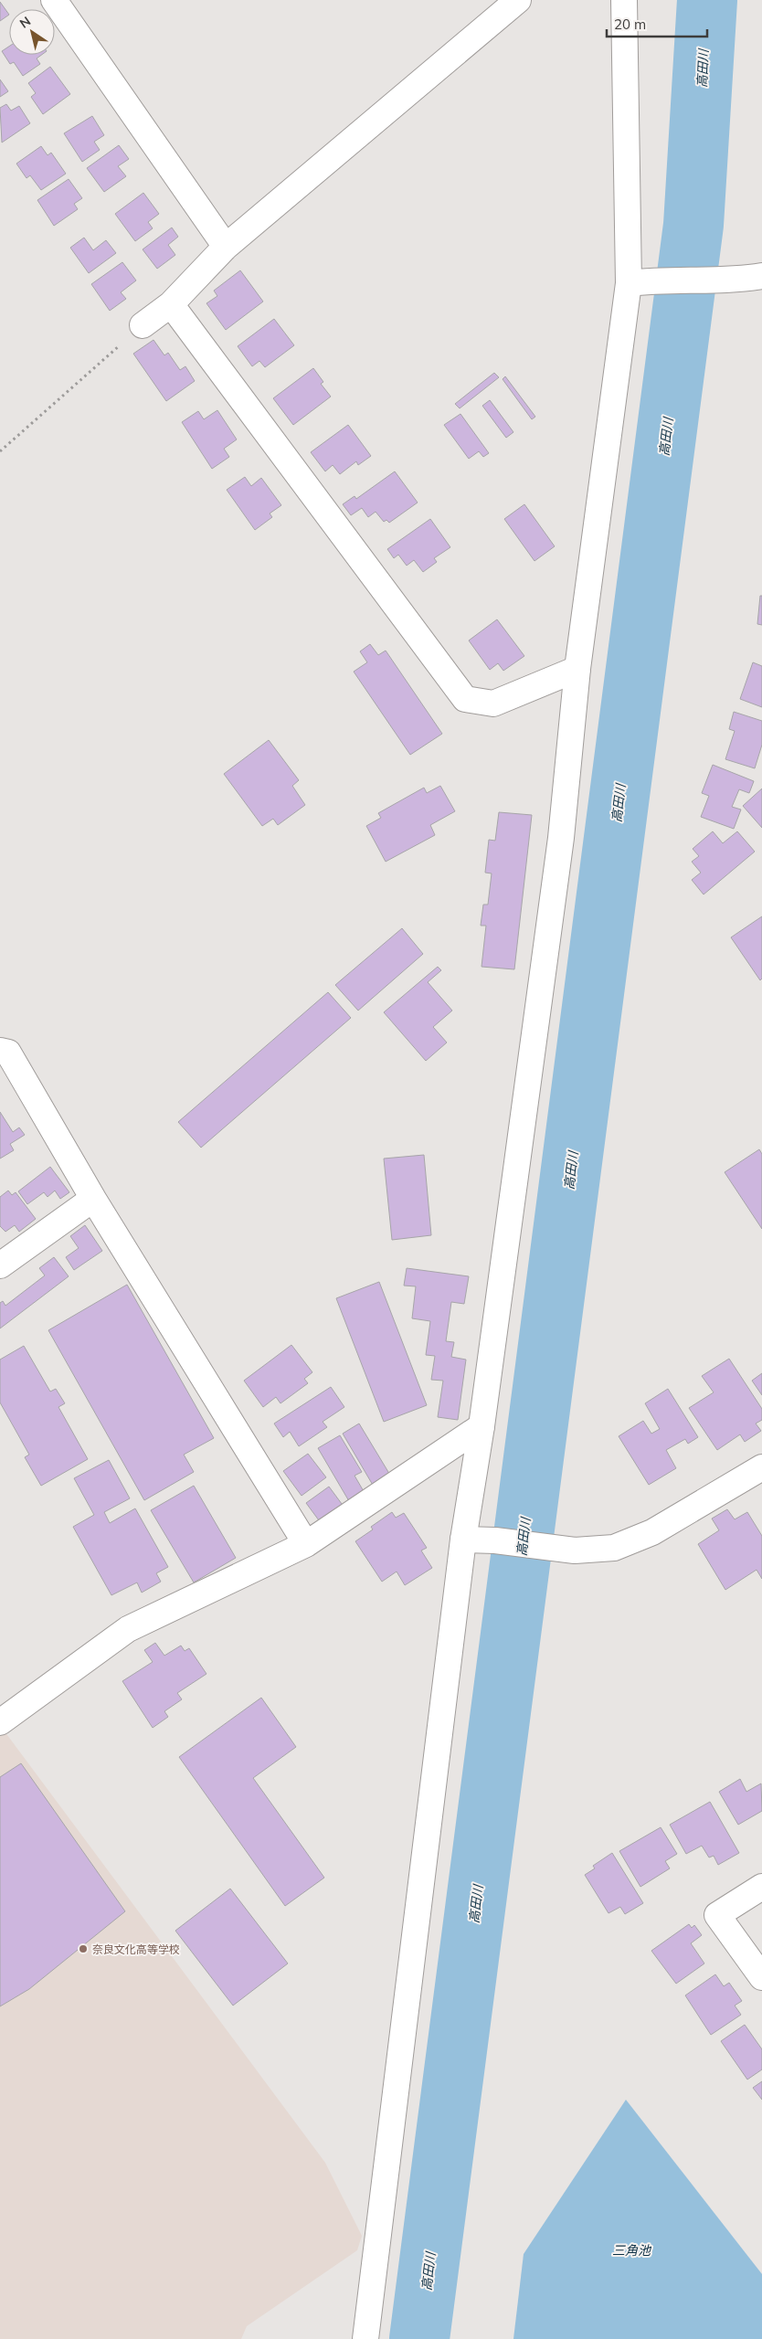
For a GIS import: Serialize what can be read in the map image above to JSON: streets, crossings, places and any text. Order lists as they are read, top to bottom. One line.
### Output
{"water":["高田川","三角池"],"places":["奈良文化高等学校"],"scale_bar":"20 m","north":"top left"}
